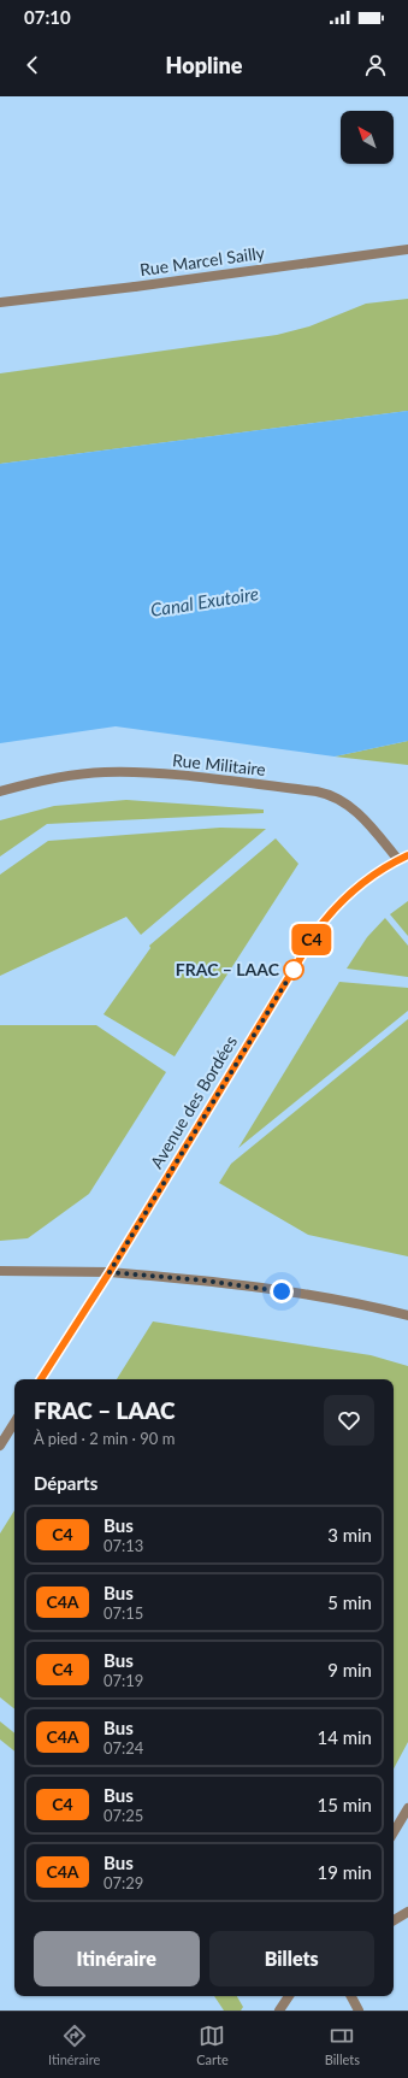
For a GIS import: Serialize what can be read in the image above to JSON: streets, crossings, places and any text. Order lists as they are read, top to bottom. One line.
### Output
{"streets":{"street":["Rue Marcel Sailly","Rue Militaire","Avenue des Bordées"]},"crossings":[["Rue Militaire","Avenue des Bordées"]],"water":["Canal Exutoire"],"places":["FRAC – LAAC"],"lines":["bus line C4"],"north":"top left","page":{"status":"07:10","header":"Hopline","on_map":"C4","heading":[["FRAC – LAAC","À pied · 2 min · 90 m"],"Départs"],"list":[{"mark":"C4","name":"Bus","note":"07:13","value":"3 min"},{"mark":"C4A","name":"Bus","note":"07:15","value":"5 min"},{"mark":"C4","name":"Bus","note":"07:19","value":"9 min"},{"mark":"C4A","name":"Bus","note":"07:24","value":"14 min"},{"mark":"C4","name":"Bus","note":"07:25","value":"15 min"},{"mark":"C4A","name":"Bus","note":"07:29","value":"19 min"}],"buttons":["Itinéraire","Billets"],"tabs":["Itinéraire","Carte","Billets"]}}
